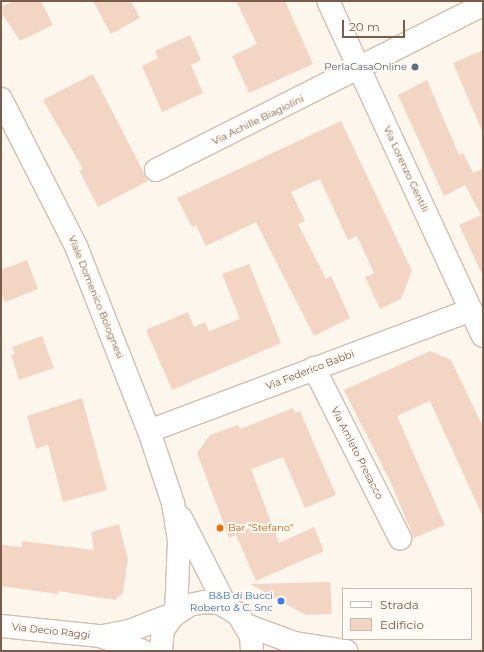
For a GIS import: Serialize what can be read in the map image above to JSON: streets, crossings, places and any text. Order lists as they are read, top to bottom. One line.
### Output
{"streets":{"street":["Via Achille Biagiolini","Via Lorenzo Gentili","Viale Domenico Bolognesi","Via Federico Babbi","Via Amleto Presacco","Via Decio Raggi"]},"crossings":[["Via Achille Biagiolini","Via Lorenzo Gentili"],["Via Lorenzo Gentili","Via Federico Babbi"],["Viale Domenico Bolognesi","Via Federico Babbi"],["Viale Domenico Bolognesi","Via Decio Raggi"],["Via Federico Babbi","Via Amleto Presacco"]],"places":["PerlaCasaOnline","Bar \"Stefano\"","B&B di Bucci Roberto & C. Snc"],"legend":["Strada","Edificio"],"scale_bar":"20 m"}
